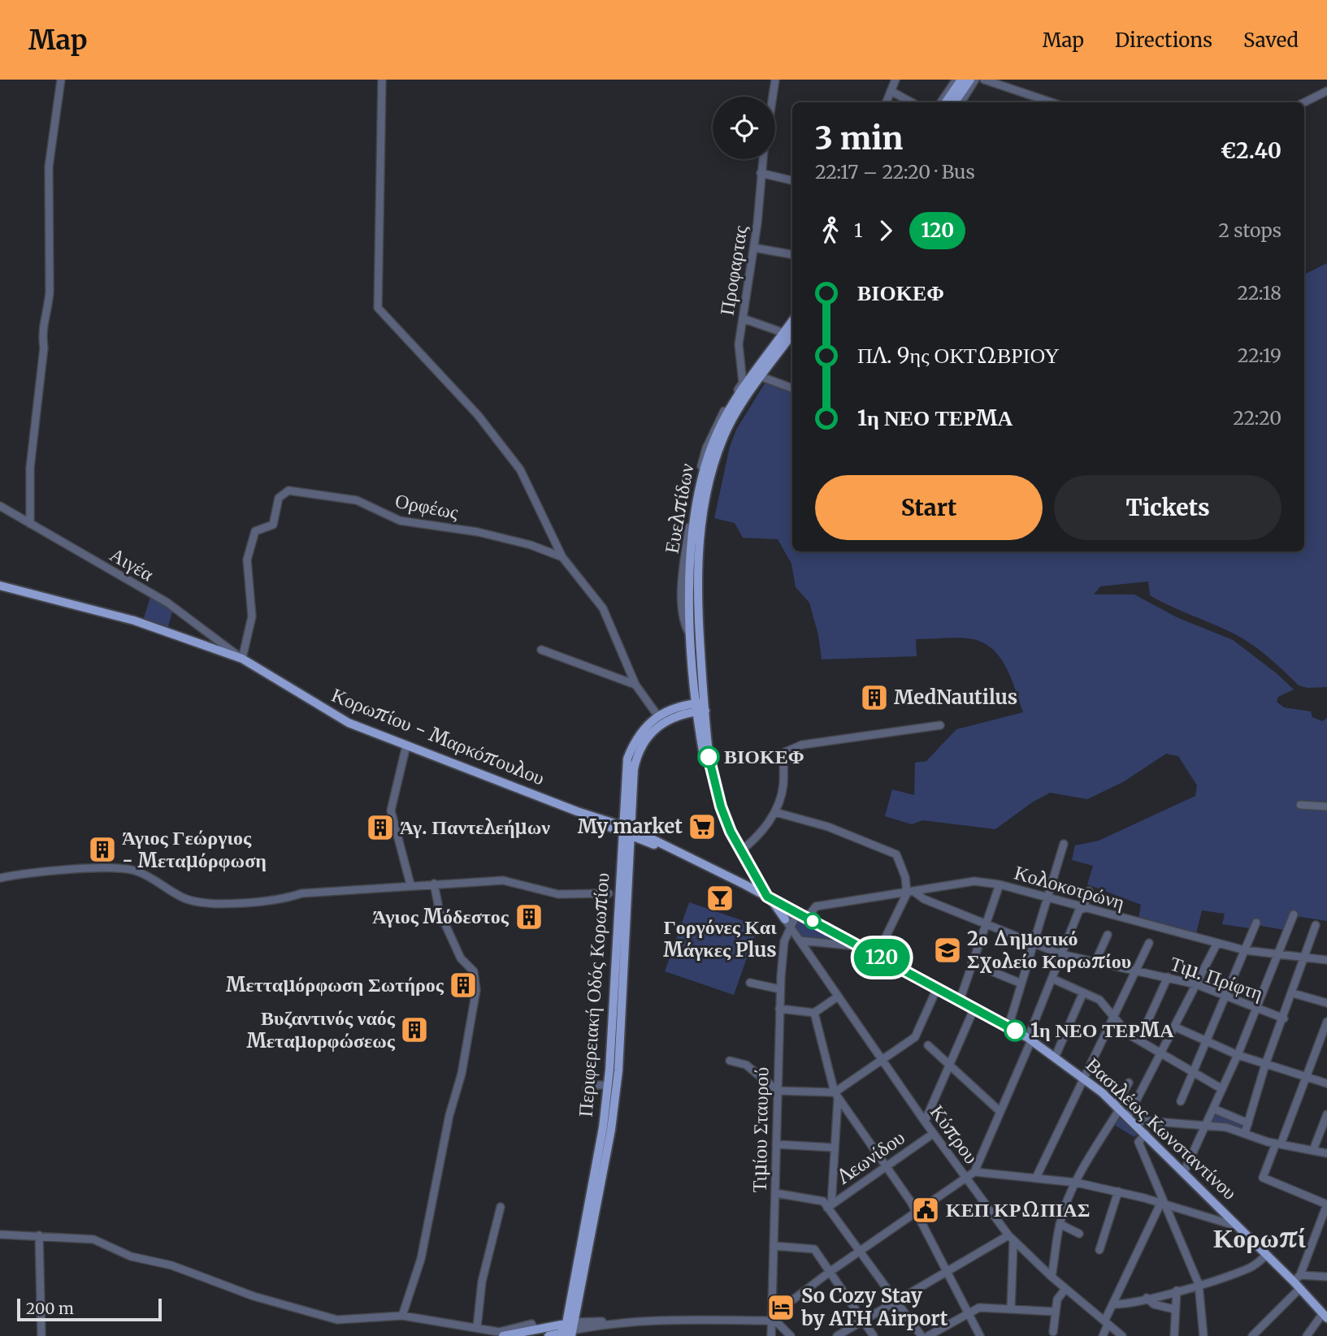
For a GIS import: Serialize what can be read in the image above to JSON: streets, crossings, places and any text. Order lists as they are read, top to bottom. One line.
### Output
{"streets":{"main road":["Κορωπίου - Μαρκόπουλου","Περιφερειακή Οδός Κορωπίου","Βασιλέως Κωνσταντίνου"],"street":["Προφαρτας","Ορφέως","Αιγέα","Κολοκοτρώνη","Τιμ. Πρίφτη","Τιμίου Σταυρού","Κύπρου","Λεωνίδου"]},"crossings":[["Ορφέως","Αιγέα"],["Ορφέως","Κορωπίου - Μαρκόπουλου"],["Αιγέα","Κορωπίου - Μαρκόπουλου"],["Κορωπίου - Μαρκόπουλου","Περιφερειακή Οδός Κορωπίου"],["Κορωπίου - Μαρκόπουλου","Βασιλέως Κωνσταντίνου"],["Κολοκοτρώνη","Τιμ. Πρίφτη"],["Κολοκοτρώνη","Βασιλέως Κωνσταντίνου"],["Βασιλέως Κωνσταντίνου","Τιμίου Σταυρού"],["Τιμίου Σταυρού","Κύπρου"],["Κύπρου","Λεωνίδου"]],"districts":["Κορωπί"],"places":{"building":["MedNautilus","Άγ. Παντελεήμων","Άγιος Γεώργιος - Μεταμόρφωση","Άγιος Μόδεστος","Μετταμόρφωση Σωτήρος","Βυζαντινός ναός Μεταμορφώσεως"],"other":["ΒΙΟΚΕΦ","1η ΝΕΟ ΤΕΡΜΑ"],"supermarket":["My market"],"bar":["Γοργόνες Και Μάγκες Plus"],"school or university":["2ο Δημοτικό Σχολείο Κορωπίου"],"public building":["ΚΕΠ ΚΡΩΠΙΑΣ"],"hotel":["So Cozy Stay by ATH Airport"]},"lines":["bus line 120"],"scale_bar":"200 m","page":{"header":"Map","nav":["Map","Directions","Saved"],"on_map":"120","heading":["3 min","22:17 – 22:20 · Bus","€2.40"],"legs":["1","120","2 stops"],"list":[{"name":"ΒΙΟΚΕΦ","value":"22:18"},{"name":"ΠΛ. 9ης ΟΚΤΩΒΡΙΟΥ","value":"22:19"},{"name":"1η ΝΕΟ ΤΕΡΜΑ","value":"22:20"}],"buttons":["Start","Tickets"],"scale":"200 m"}}
